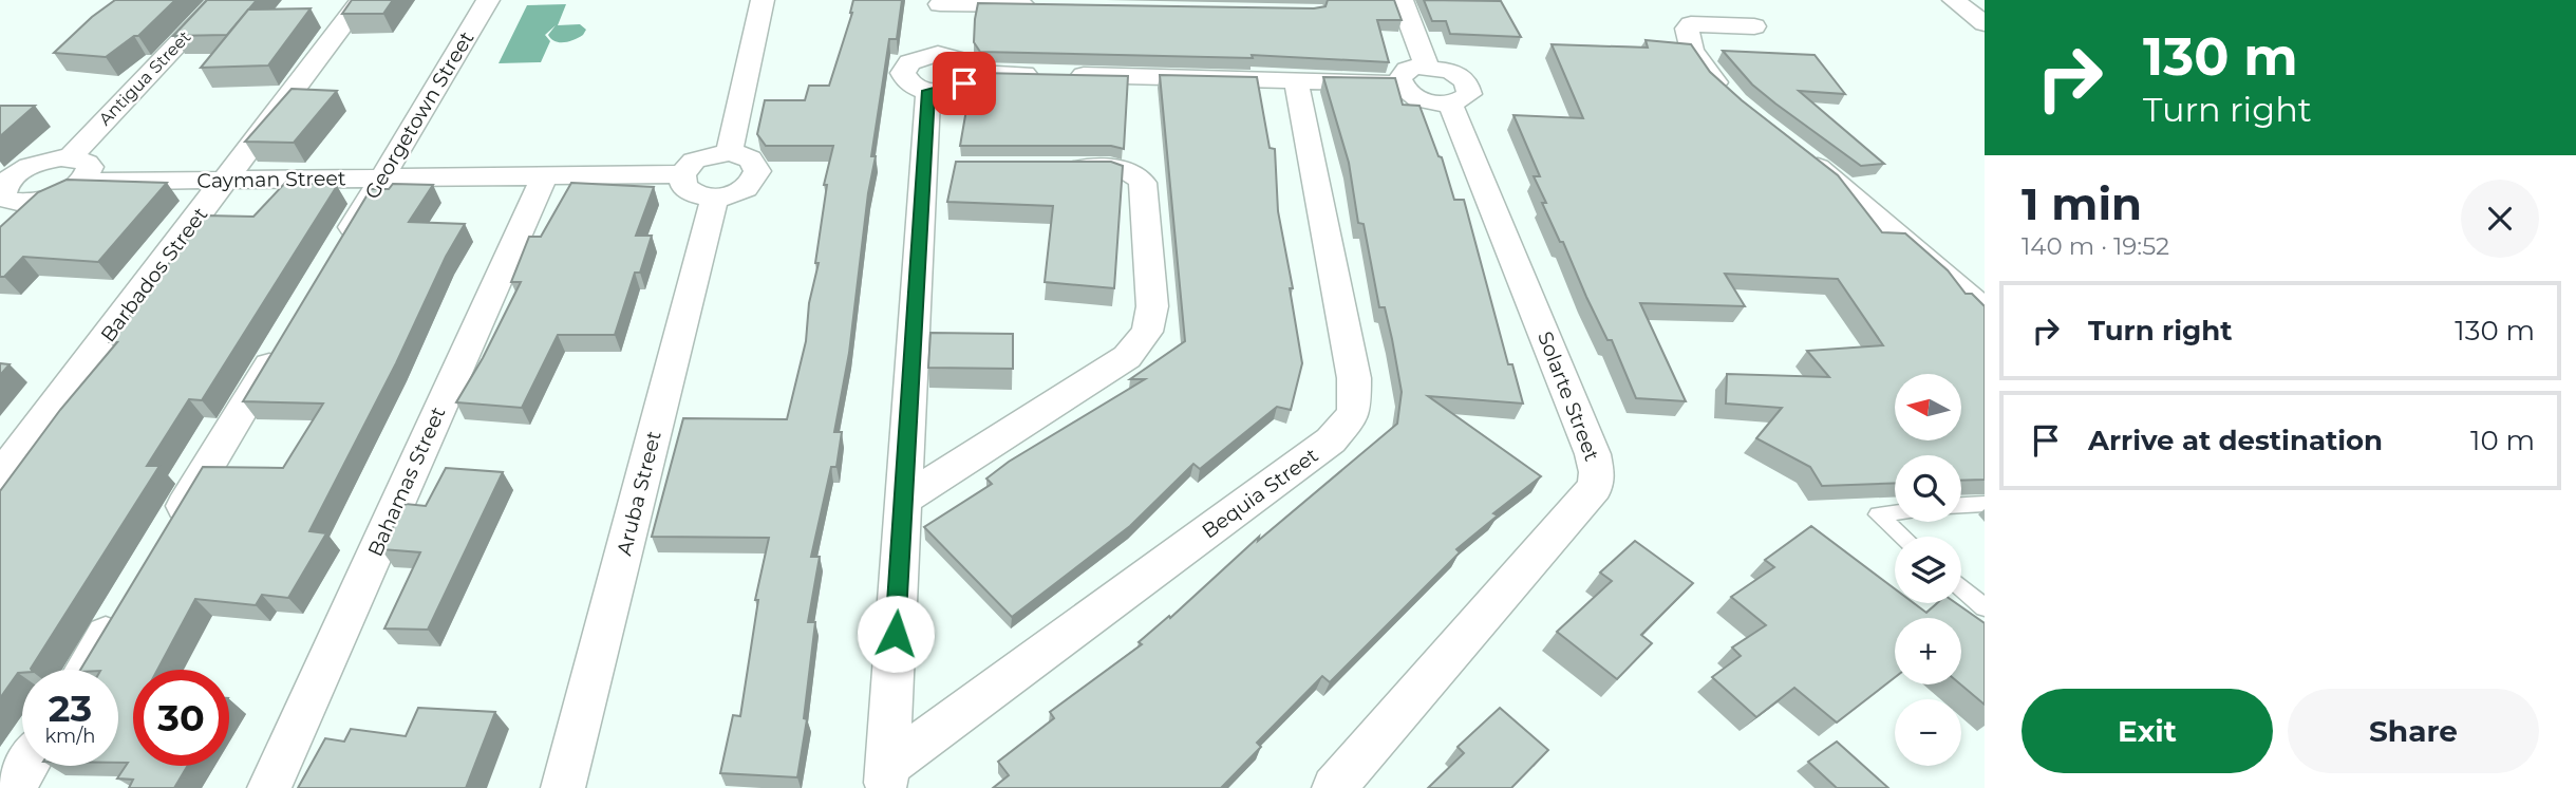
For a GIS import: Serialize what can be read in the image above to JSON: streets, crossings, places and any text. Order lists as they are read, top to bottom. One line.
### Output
{"streets":{"street":["Antigua Street","Georgetown Street","Cayman Street","Barbados Street","Solarte Street","Bahamas Street","Aruba Street","Bequia Street"]},"crossings":[["Antigua Street","Cayman Street"],["Georgetown Street","Cayman Street"],["Cayman Street","Barbados Street"],["Cayman Street","Bahamas Street"]],"north":"left","page":{"turn":["130 m","Turn right"],"heading":["1 min","140 m · 19:52"],"list":[{"name":"Turn right","value":"130 m"},{"name":"Arrive at destination","value":"10 m"}],"map_buttons":["+","−"],"speed":"23 km/h","limit":"30","buttons":["Exit","Share"]}}
